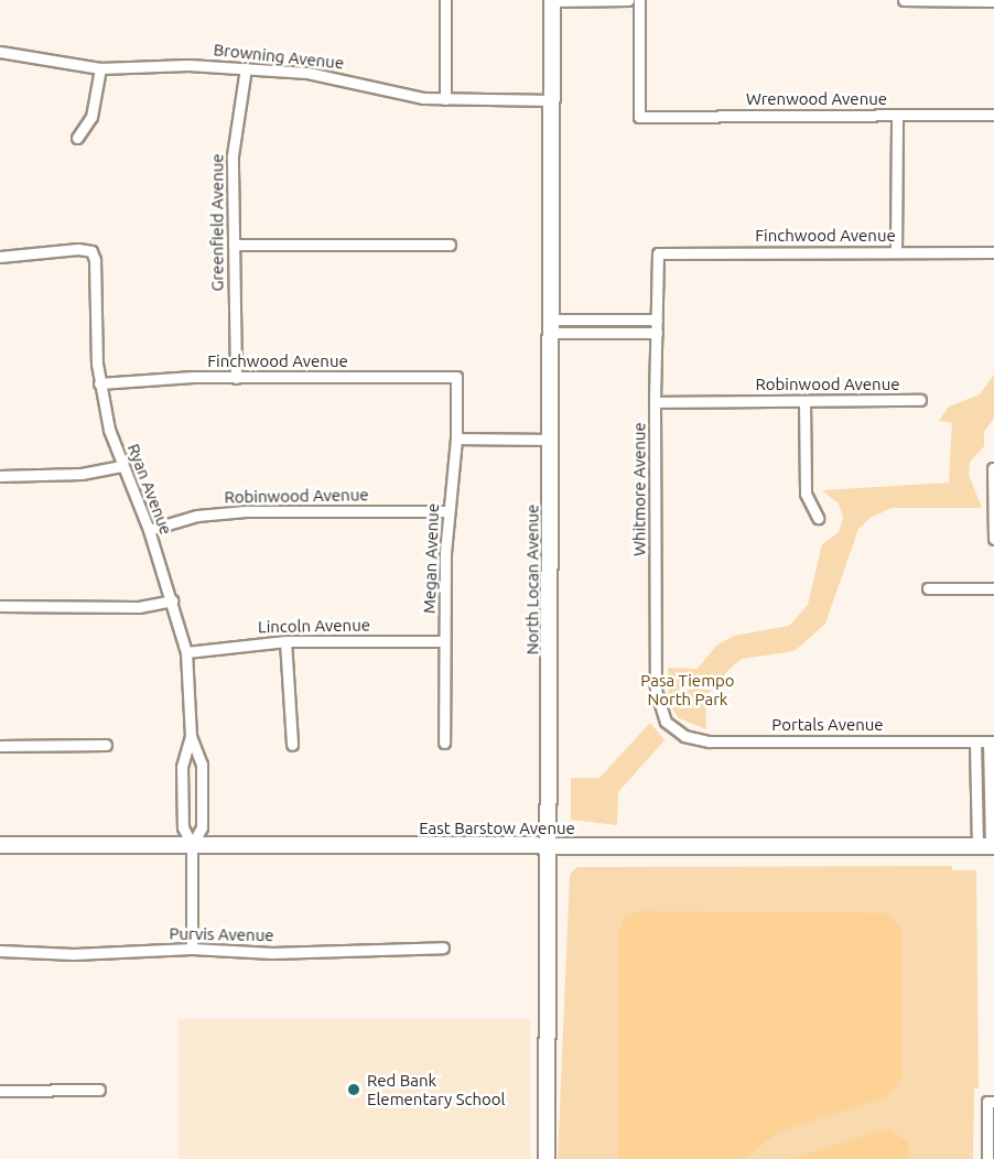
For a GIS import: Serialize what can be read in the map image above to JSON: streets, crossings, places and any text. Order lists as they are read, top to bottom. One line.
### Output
{"streets":{"street":["Browning Avenue","Wrenwood Avenue","Greenfield Avenue","Finchwood Avenue","Robinwood Avenue","Ryan Avenue","Whitmore Avenue","Megan Avenue","North Locan Avenue","Lincoln Avenue","Portals Avenue","East Barstow Avenue","Purvis Avenue"]},"crossings":[["Browning Avenue","Greenfield Avenue"],["Browning Avenue","North Locan Avenue"],["Greenfield Avenue","Finchwood Avenue"],["Finchwood Avenue","Ryan Avenue"],["Finchwood Avenue","Whitmore Avenue"],["Finchwood Avenue","Megan Avenue"],["Robinwood Avenue","Ryan Avenue"],["Robinwood Avenue","Whitmore Avenue"],["Robinwood Avenue","Megan Avenue"],["Ryan Avenue","Lincoln Avenue"],["Ryan Avenue","East Barstow Avenue"],["Whitmore Avenue","Portals Avenue"],["Megan Avenue","Lincoln Avenue"],["North Locan Avenue","East Barstow Avenue"]],"parks":["Pasa Tiempo North Park"],"places":["Red Bank Elementary School"]}
